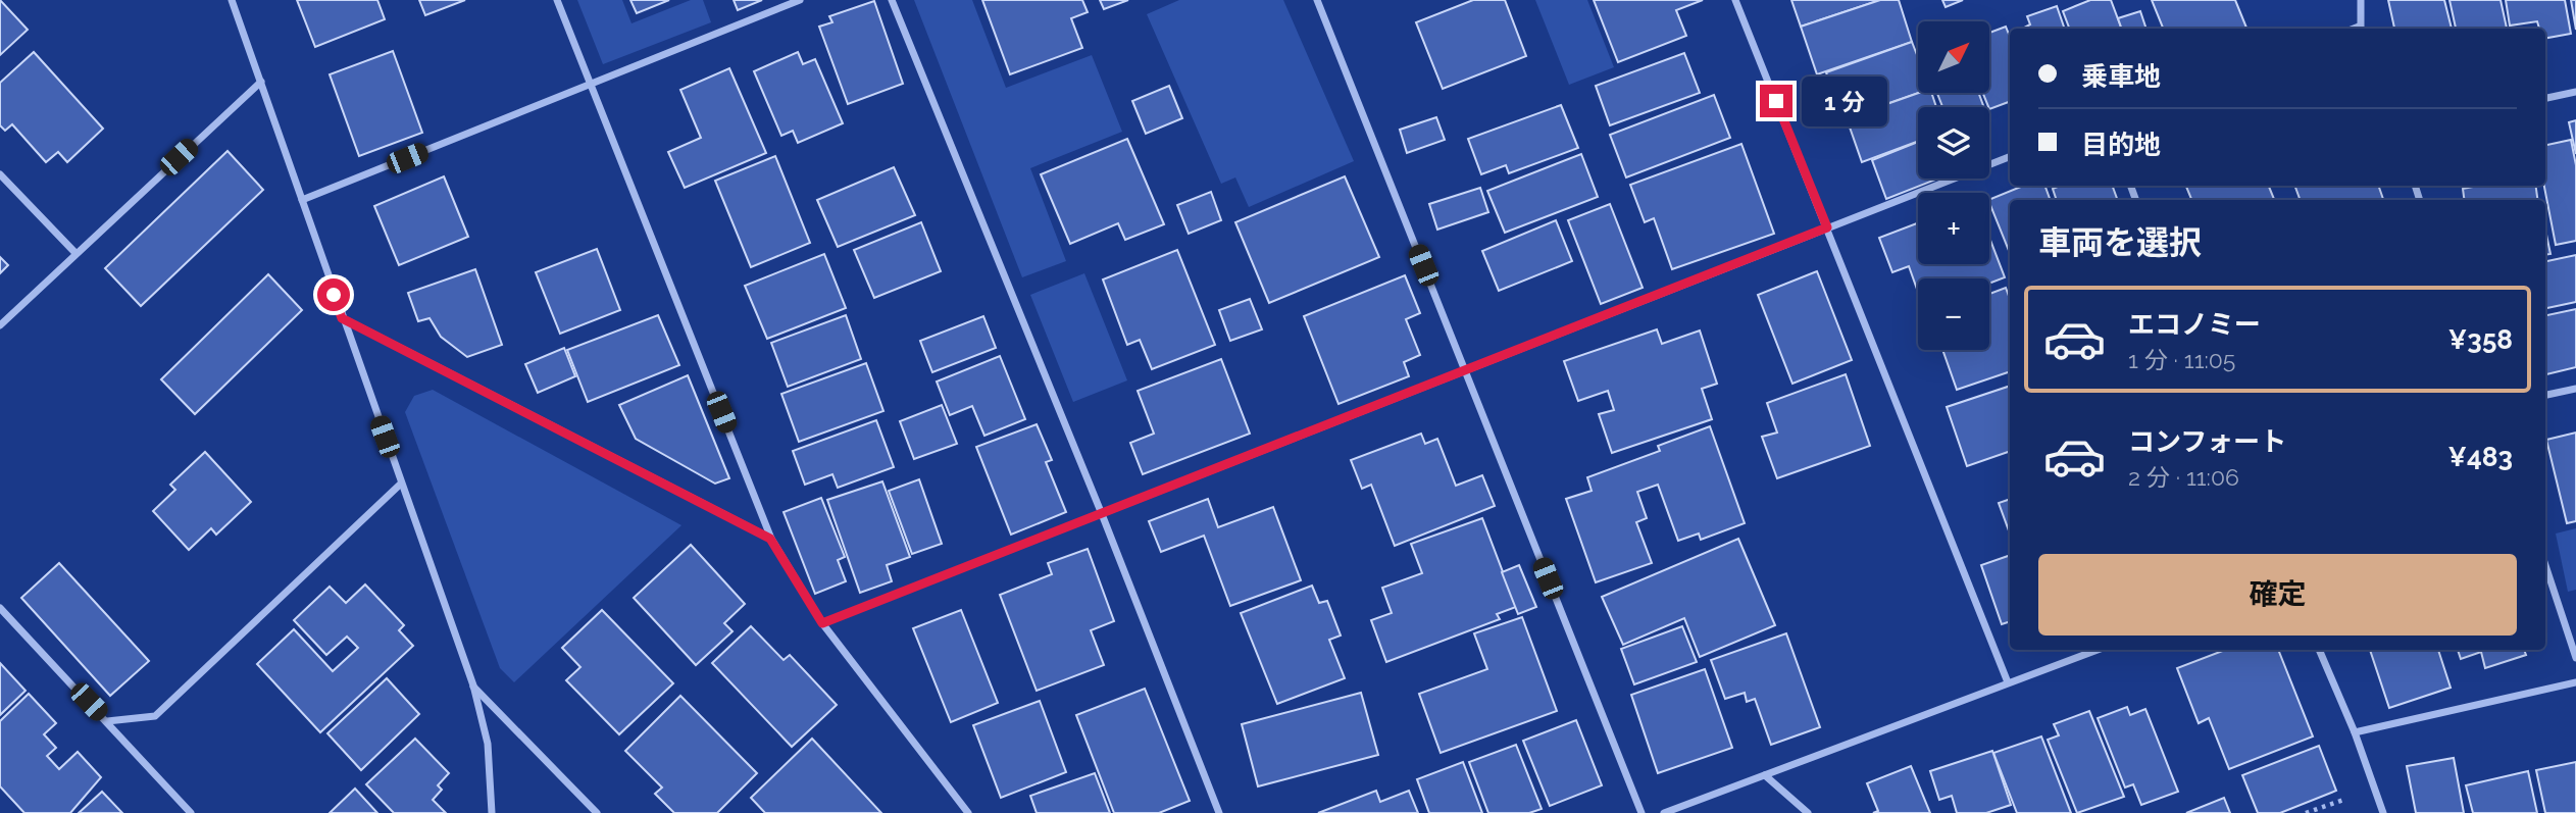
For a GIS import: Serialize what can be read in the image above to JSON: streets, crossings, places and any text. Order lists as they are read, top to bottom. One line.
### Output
{"north":"top right","page":{"map_buttons":["+","−"],"banner":["乗車地","目的地"],"bubble":"1 分","heading":"車両を選択","list":[{"name":"エコノミー","note":"1 分 · 11:05","value":"¥358"},{"name":"コンフォート","note":"2 分 · 11:06","value":"¥483"}],"buttons":"確定"}}
